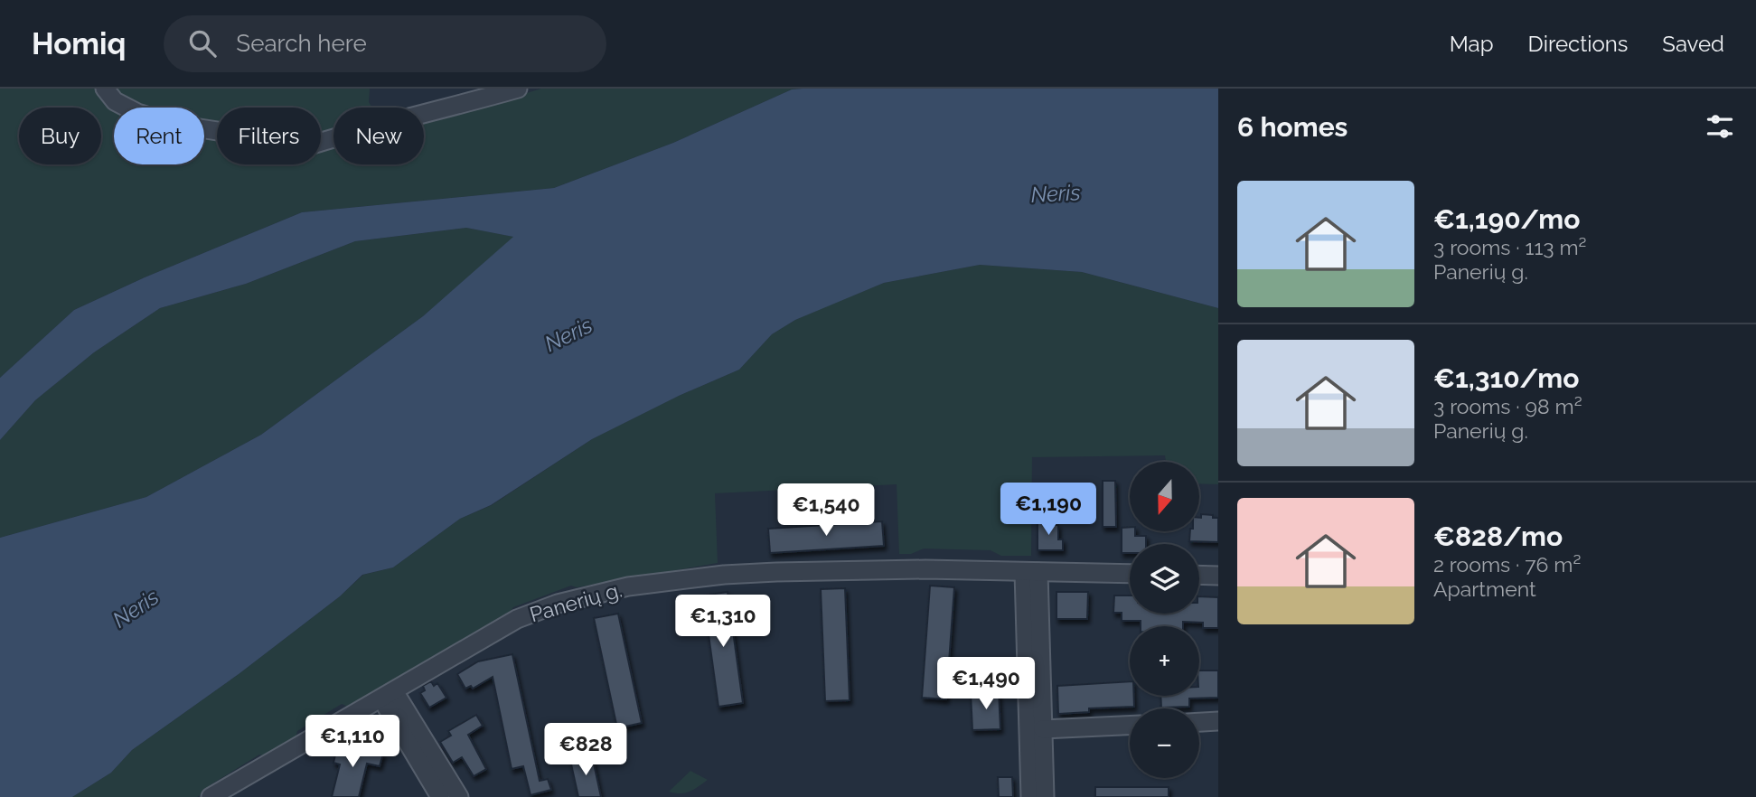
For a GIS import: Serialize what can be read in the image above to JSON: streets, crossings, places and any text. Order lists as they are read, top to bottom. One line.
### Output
{"streets":{"street":["Panerių g."]},"water":["Neris"],"north":"bottom","page":{"header":"Homiq","search":"Search here","nav":["Map","Directions","Saved"],"heading":"6 homes","chip":["Buy","Rent","Filters","New"],"list":[{"name":"€1,190/mo","note":"3 rooms · 113 m² · Panerių g."},{"name":"€1,310/mo","note":"3 rooms · 98 m² · Panerių g."},{"name":"€828/mo","note":"2 rooms · 76 m² · Apartment"}],"map_buttons":["+","−"],"price":["€1,190","€1,540","€1,310","€1,490","€1,110","€828"]}}
